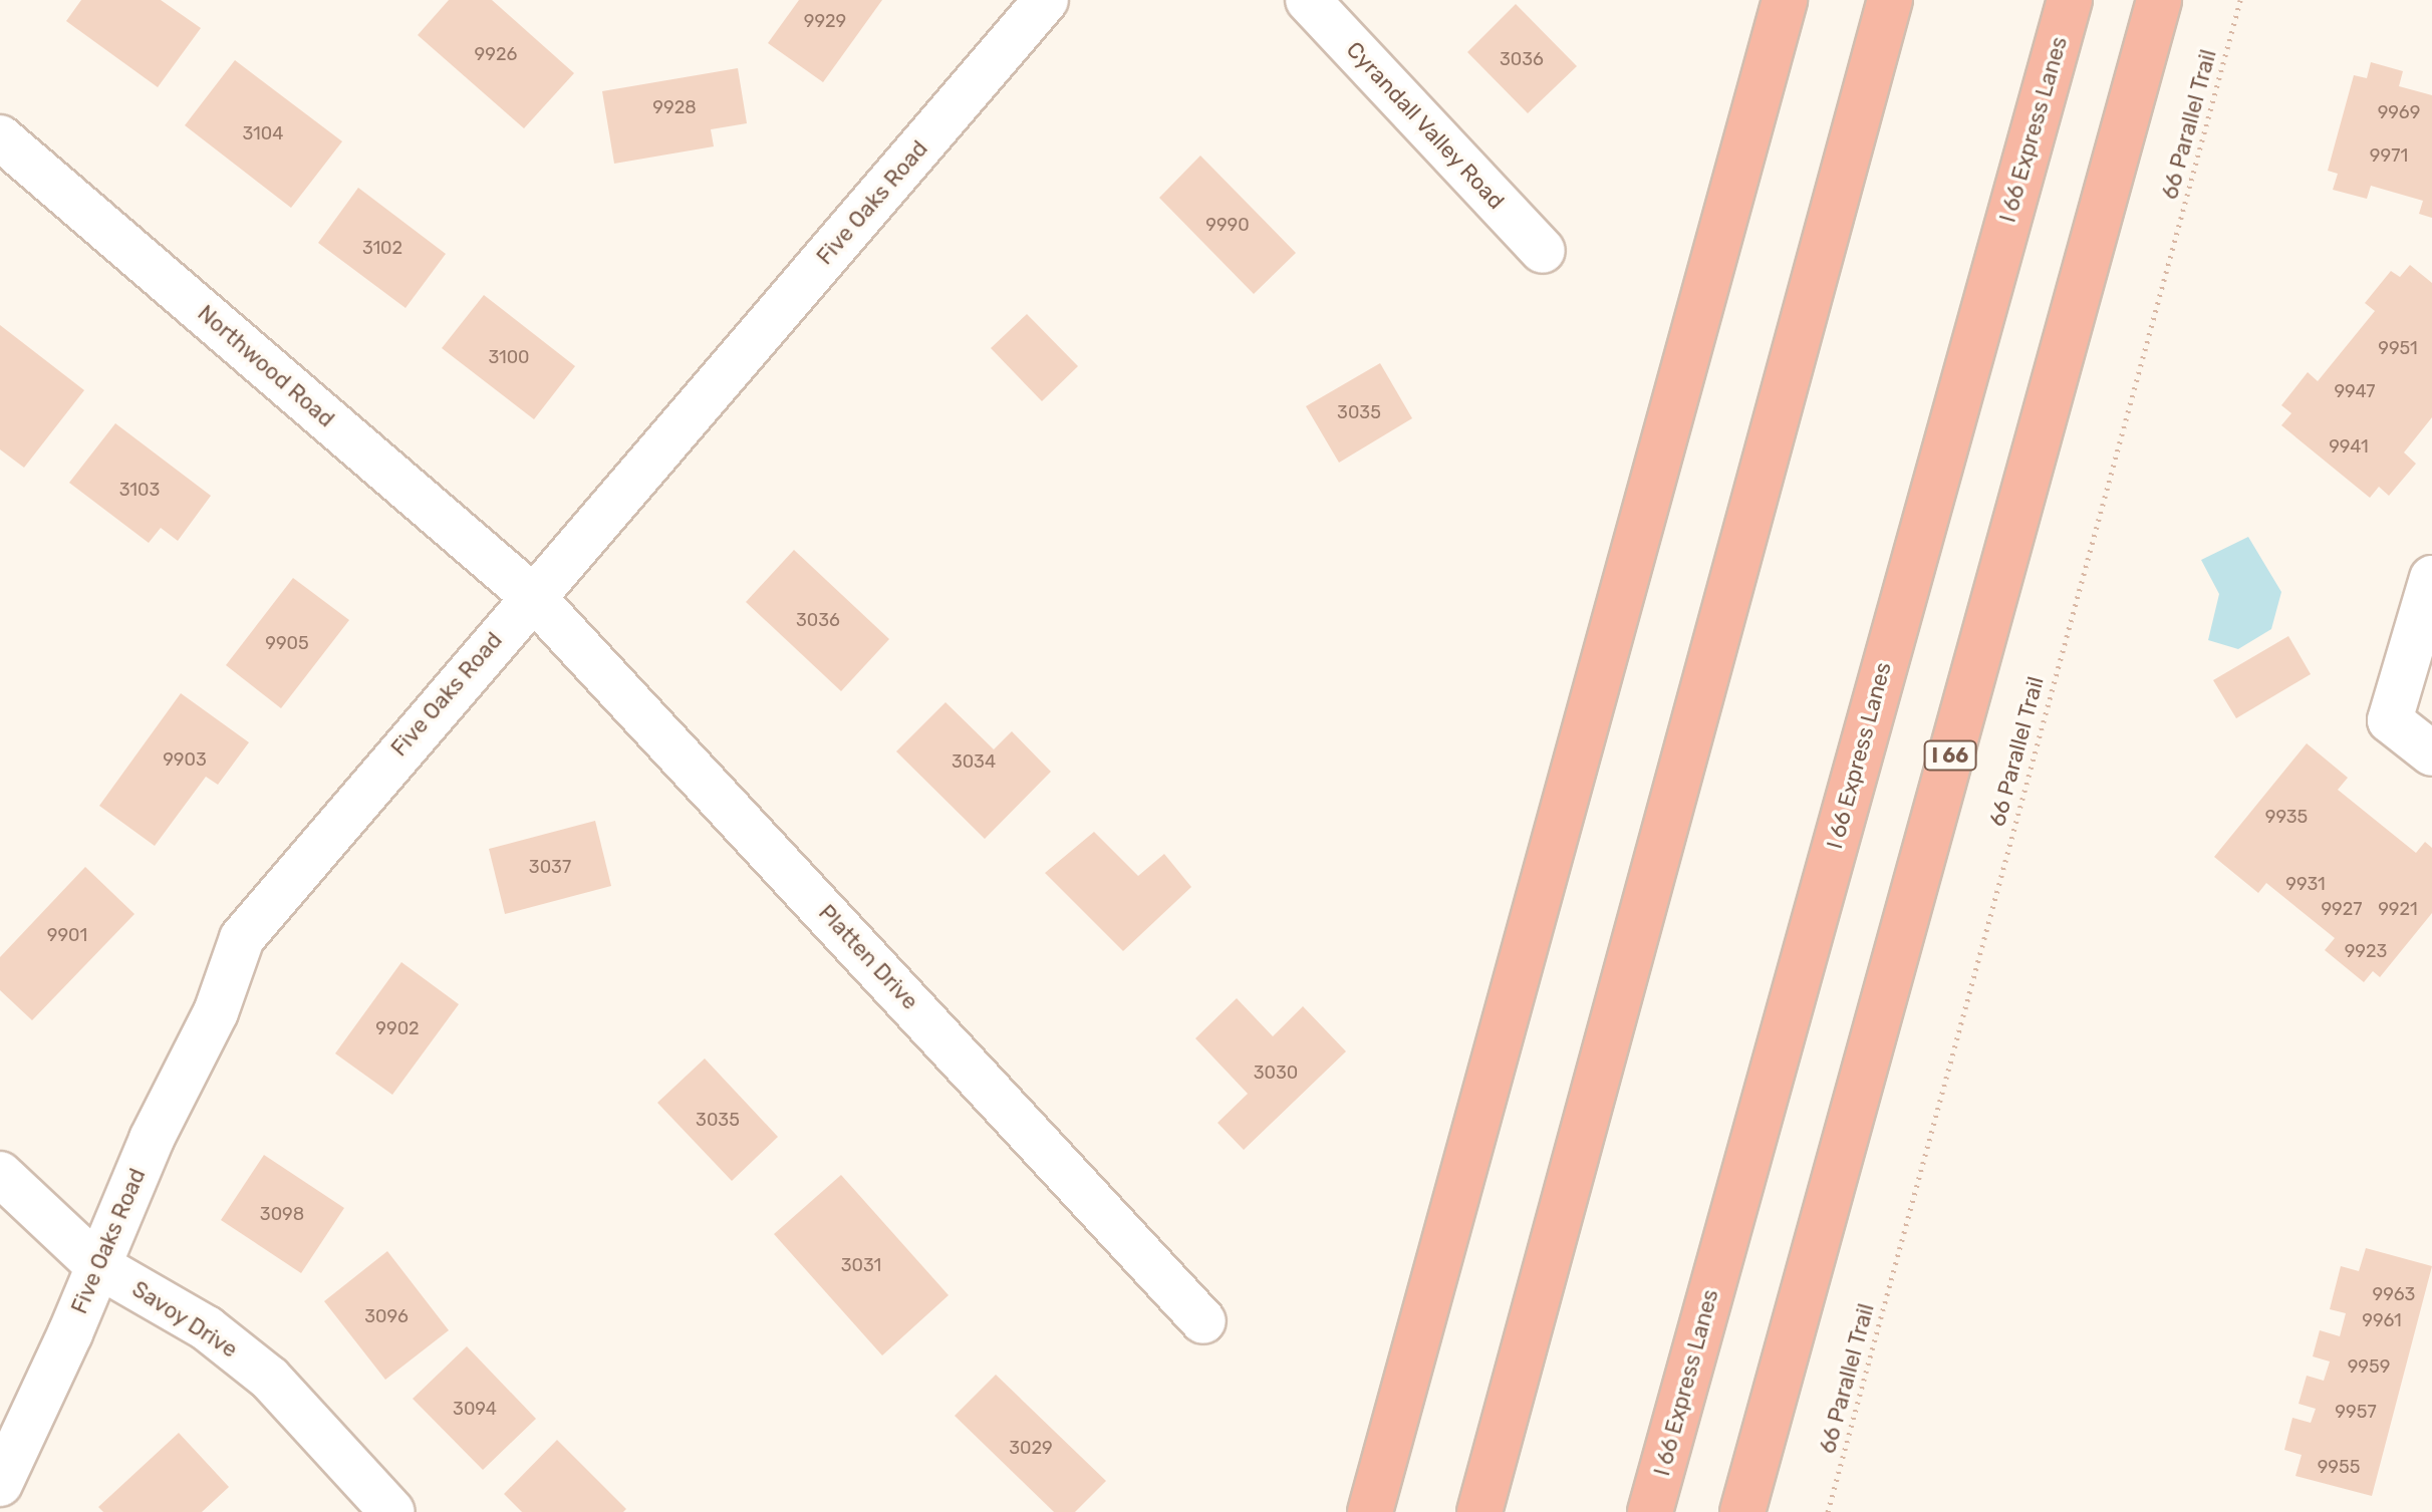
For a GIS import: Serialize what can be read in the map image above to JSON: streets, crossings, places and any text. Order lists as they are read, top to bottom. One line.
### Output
{"streets":{"highway":["I 66 Express Lanes","I 66"],"street":["Cyrandall Valley Road","Five Oaks Road","Northwood Road","Platten Drive","Savoy Drive"],"path":["66 Parallel Trail"]},"crossings":[["Five Oaks Road","Northwood Road"],["Five Oaks Road","Platten Drive"],["Five Oaks Road","Savoy Drive"],["Northwood Road","Platten Drive"]],"house_numbers":["9929","9926","3036","9928","9969","3104","9971","9990","3102","9951","3100","9947","3035","9941","3103","3036","9905","9903","3034","9935","3037","9931","9927","9921","9901","9923","9902","3030","3035","3098","3031","9963","3096","9961","9959","3094","9957","3029","9955"]}
